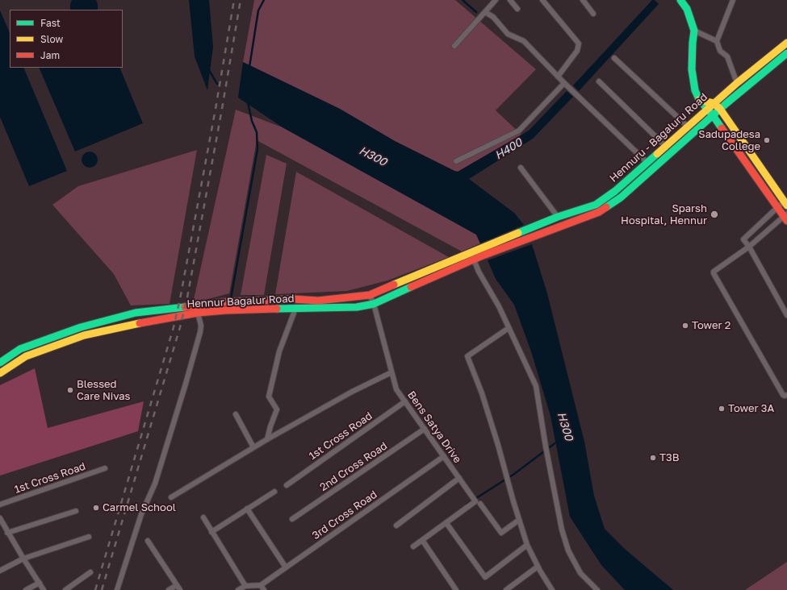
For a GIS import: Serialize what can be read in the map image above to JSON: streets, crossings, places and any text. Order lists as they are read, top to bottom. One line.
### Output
{"streets":{"main road":["Hennuru - Bagaluru Road","Hennur Bagalur Road"],"street":["Bens Satya Drive","1st Cross Road","2nd Cross Road","3rd Cross Road"]},"crossings":[["Hennuru - Bagaluru Road","Hennur Bagalur Road"],["Hennur Bagalur Road","Bens Satya Drive"],["Bens Satya Drive","1st Cross Road"],["Bens Satya Drive","2nd Cross Road"],["Bens Satya Drive","3rd Cross Road"]],"water":["H400","H300"],"places":["Sadupadesa College","Sparsh Hospital, Hennur","Tower 2","Blessed Care Nivas","Tower 3A","T3B","Carmel School"],"legend":["Fast","Slow","Jam"]}
